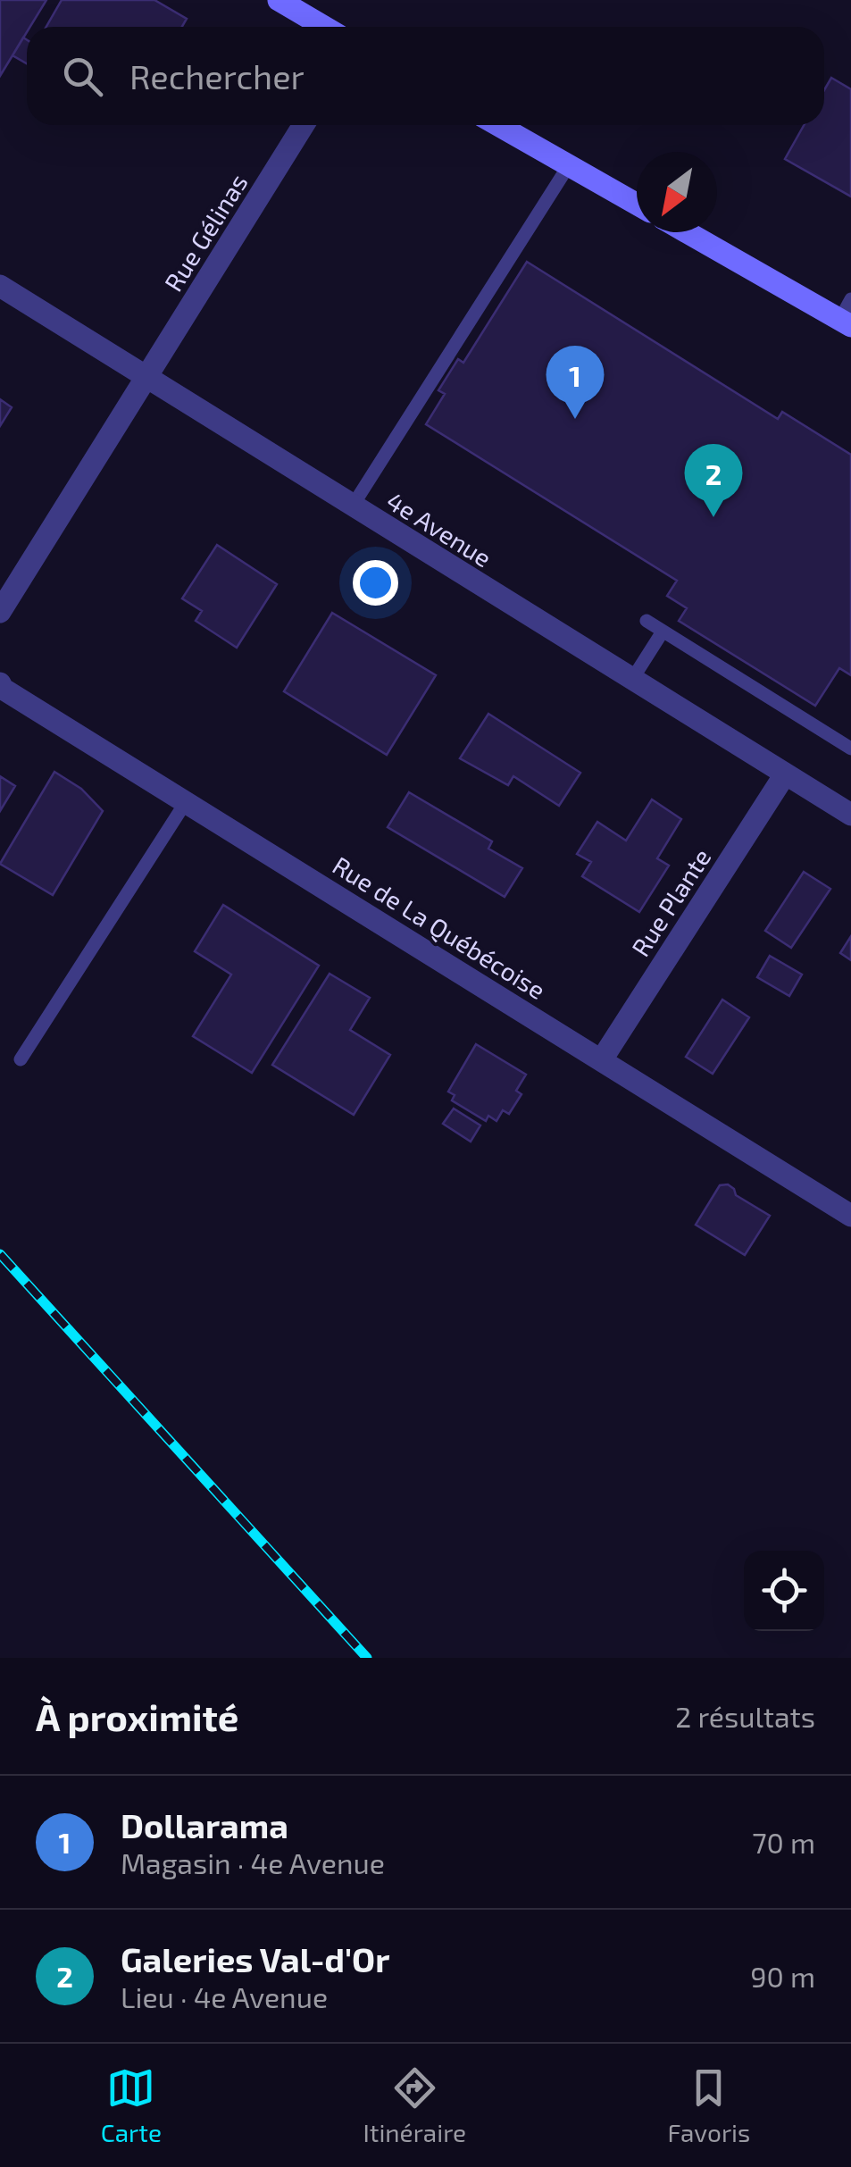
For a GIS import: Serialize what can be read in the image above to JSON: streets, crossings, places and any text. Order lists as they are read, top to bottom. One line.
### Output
{"streets":{"street":["Rue Gélinas","4e Avenue","Rue Plante","Rue de La Québécoise"]},"crossings":[["Rue Gélinas","4e Avenue"],["4e Avenue","Rue Plante"],["Rue Plante","Rue de La Québécoise"]],"north":"bottom left","page":{"search":"Rechercher","pins":["1","2"],"heading":["À proximité","2 résultats"],"list":[{"mark":"1","name":"Dollarama","note":"Magasin · 4e Avenue","value":"70 m"},{"mark":"2","name":"Galeries Val-d'Or","note":"Lieu · 4e Avenue","value":"90 m"}],"nav":["Carte","Itinéraire","Favoris"]}}
